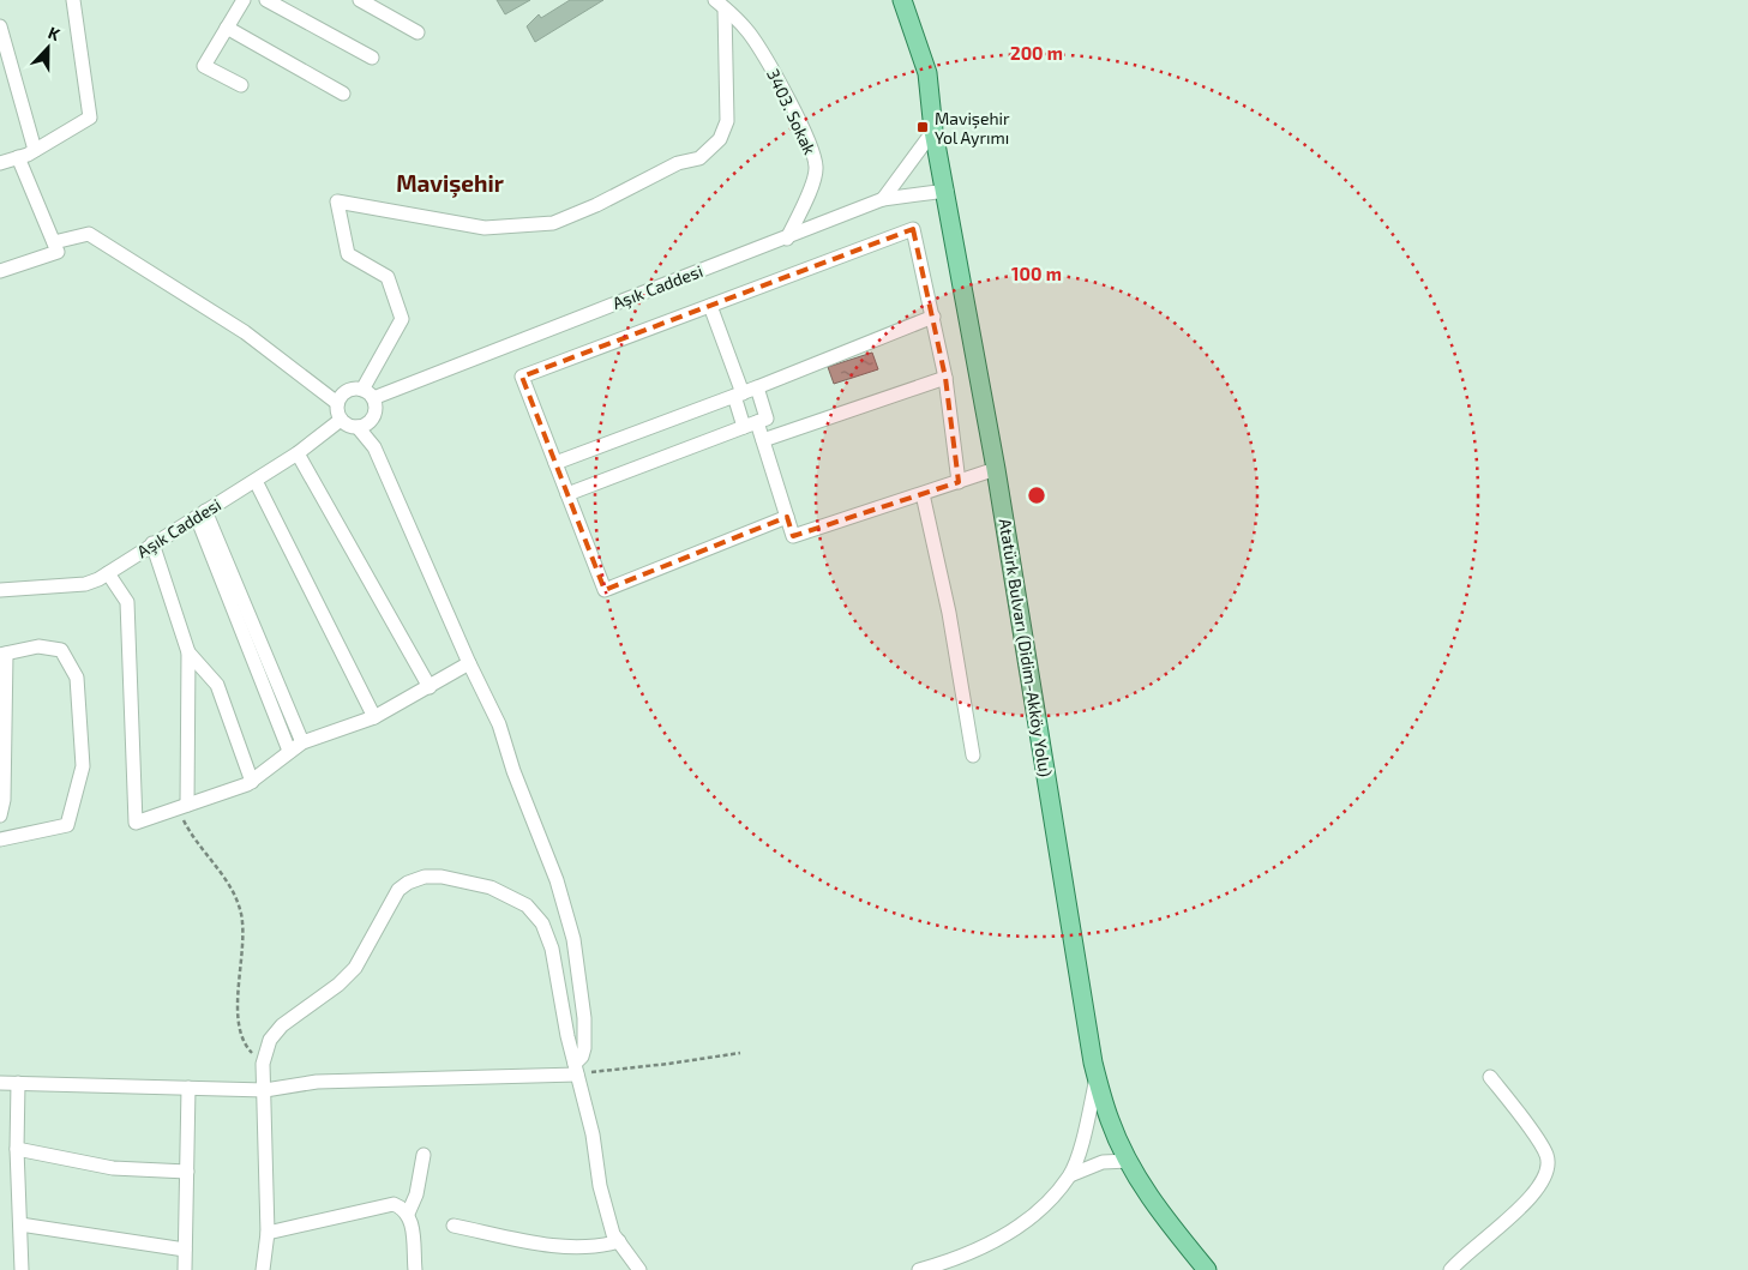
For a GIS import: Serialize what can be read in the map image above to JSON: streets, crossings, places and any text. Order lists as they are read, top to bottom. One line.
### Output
{"streets":{"main road":["Atatürk Bulvarı (Didim-Akköy Yolu)"],"street":["3403. Sokak","Aşık Caddesi"]},"crossings":[["3403. Sokak","Aşık Caddesi"],["Aşık Caddesi","Atatürk Bulvarı (Didim-Akköy Yolu)"]],"districts":["Mavişehir"],"places":{"transit":["Mavişehir Yol Ayrımı"]},"north":"top","rings":["200 m","100 m"]}
